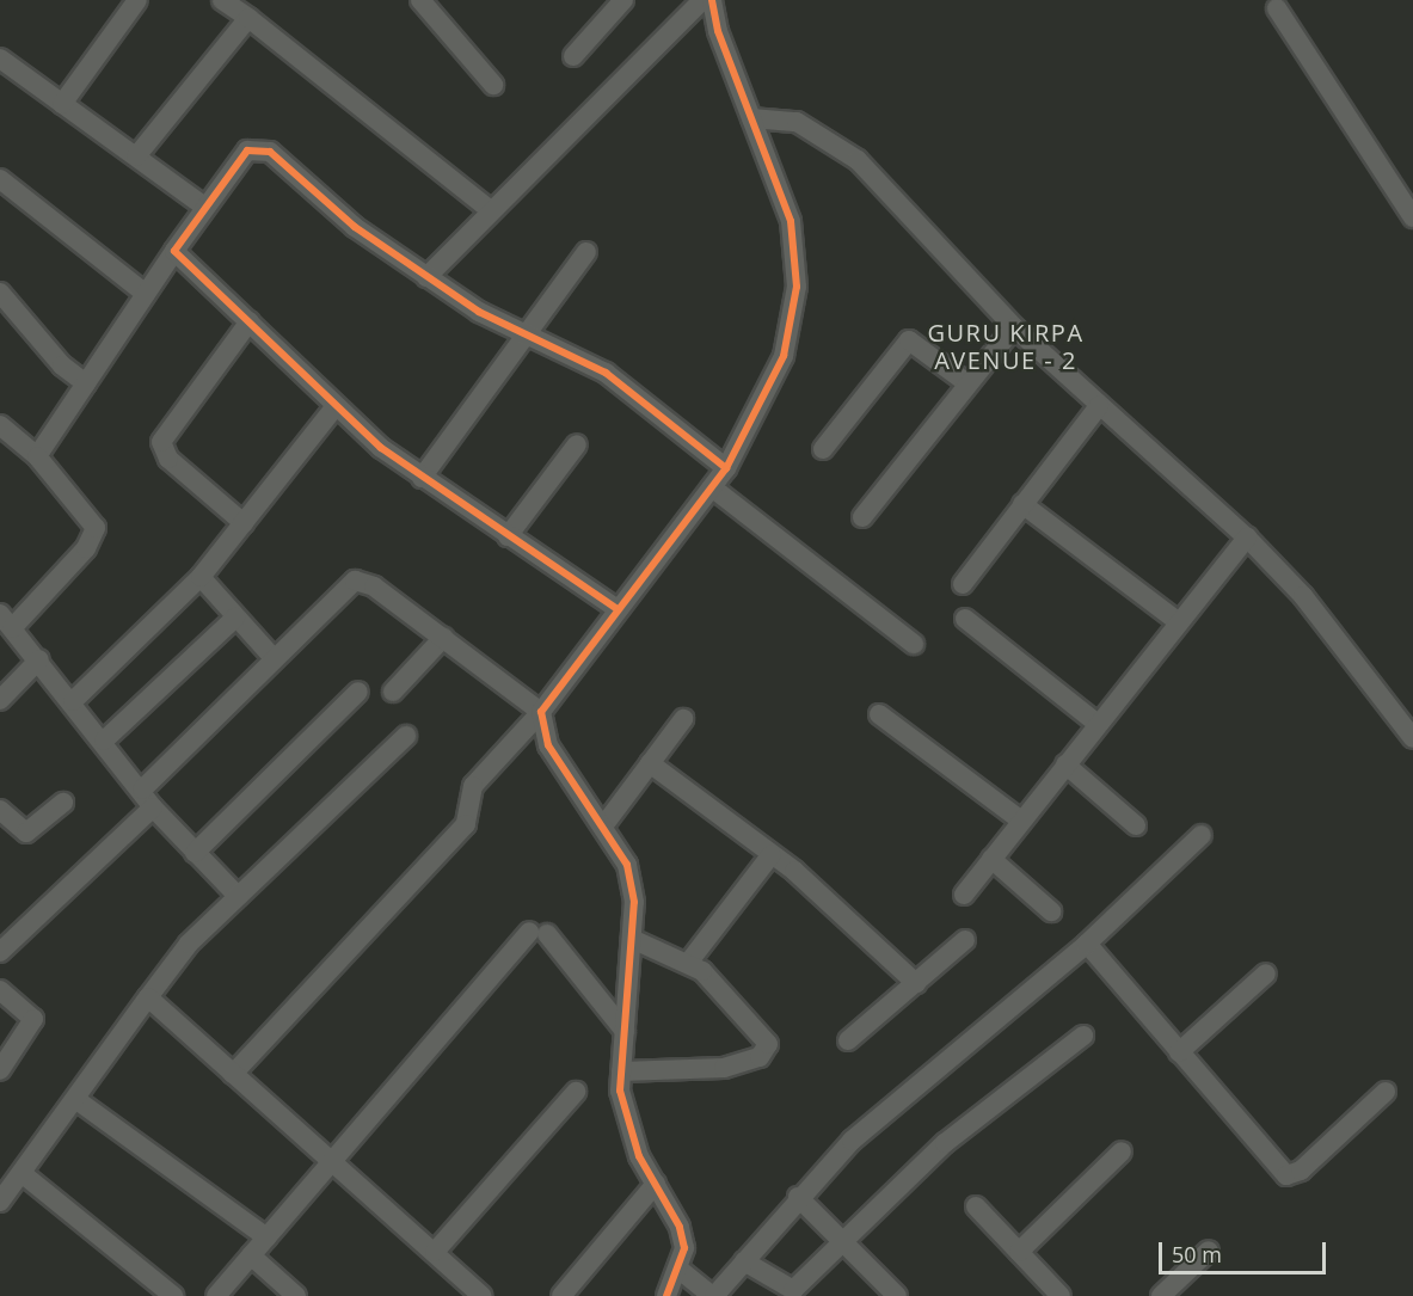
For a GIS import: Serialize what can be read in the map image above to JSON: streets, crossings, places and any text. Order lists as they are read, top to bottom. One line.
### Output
{"districts":["GURU KIRPA AVENUE - 2"],"scale_bar":"50 m"}
